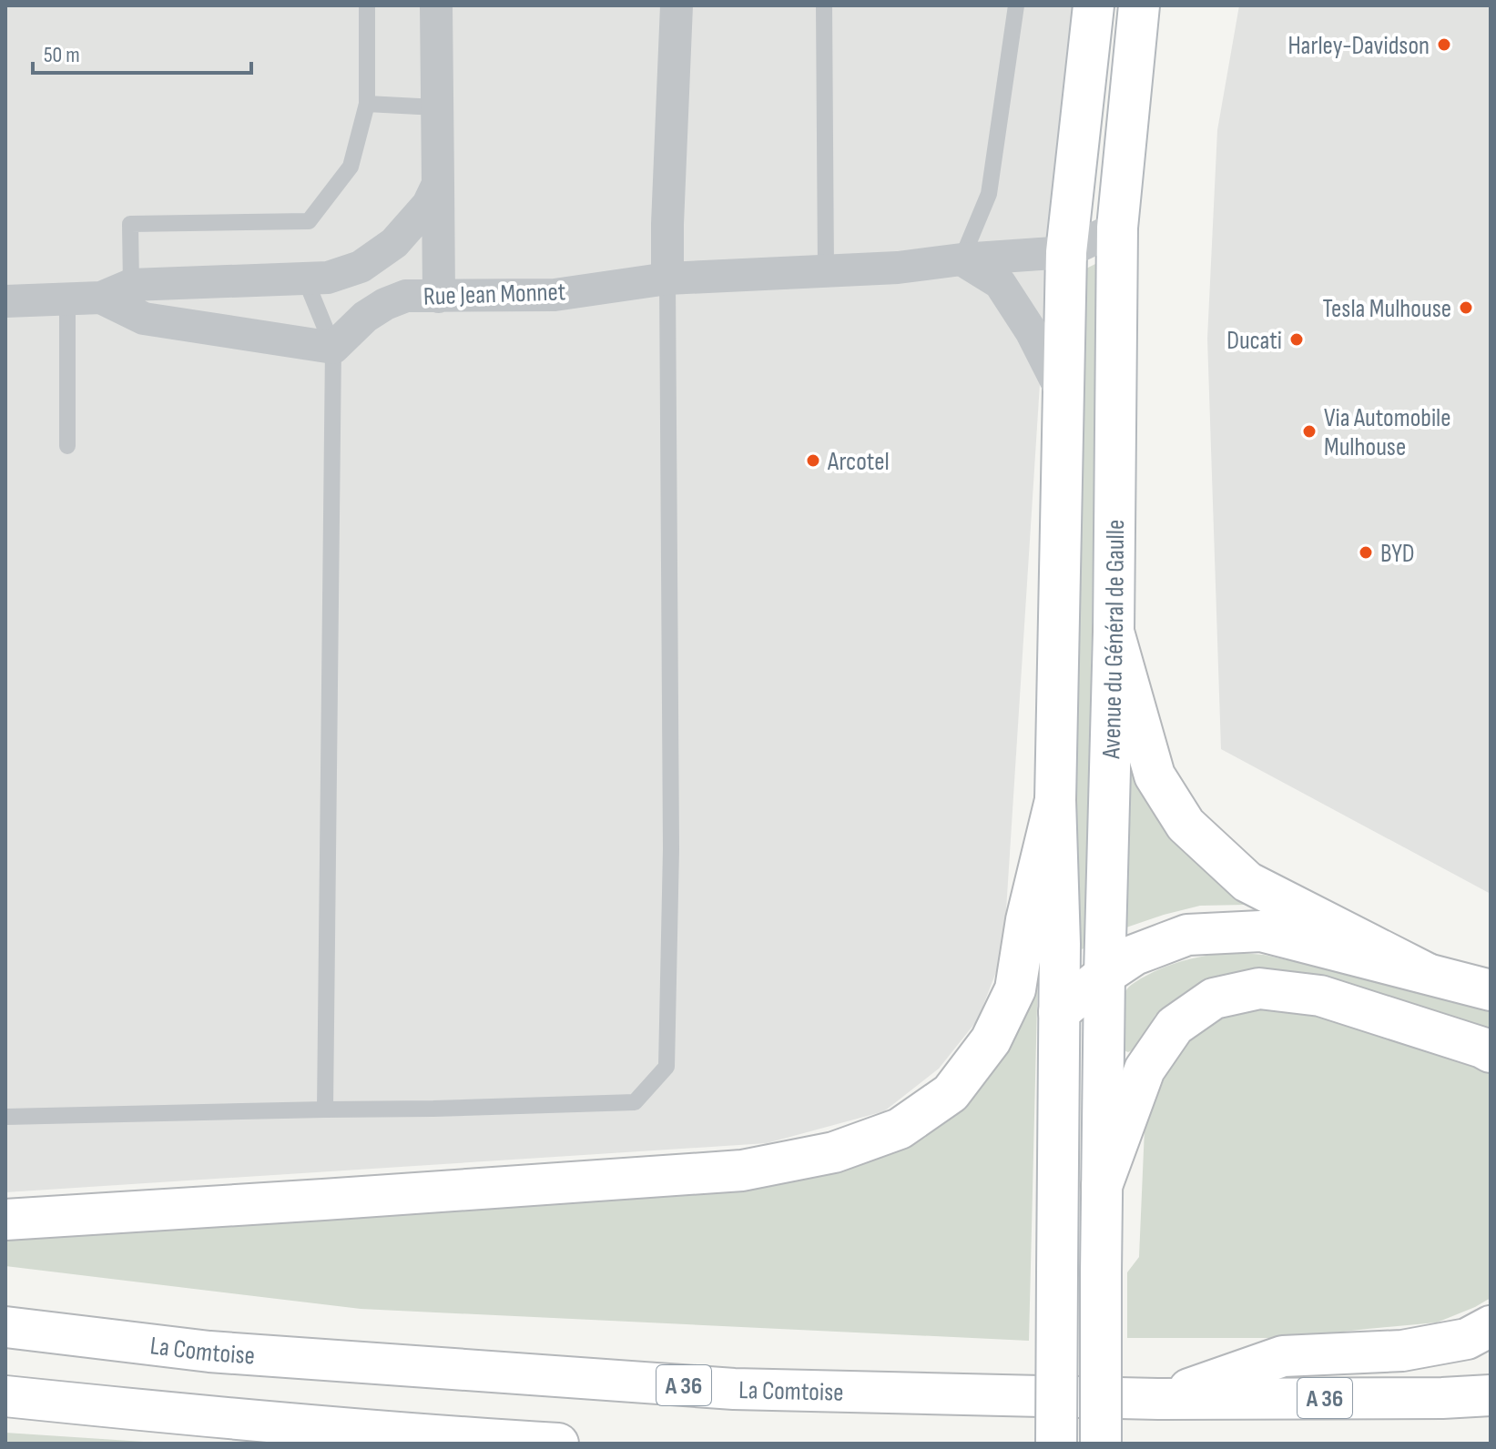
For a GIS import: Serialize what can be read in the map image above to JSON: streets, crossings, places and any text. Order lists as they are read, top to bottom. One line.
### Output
{"streets":{"main road":["Avenue du Général de Gaulle","La Comtoise","A 36"],"street":["Rue Jean Monnet"]},"crossings":[["Rue Jean Monnet","Avenue du Général de Gaulle"]],"places":["Harley-Davidson","Tesla Mulhouse","Ducati","Via Automobile Mulhouse","Arcotel","BYD"],"scale_bar":"50 m"}
